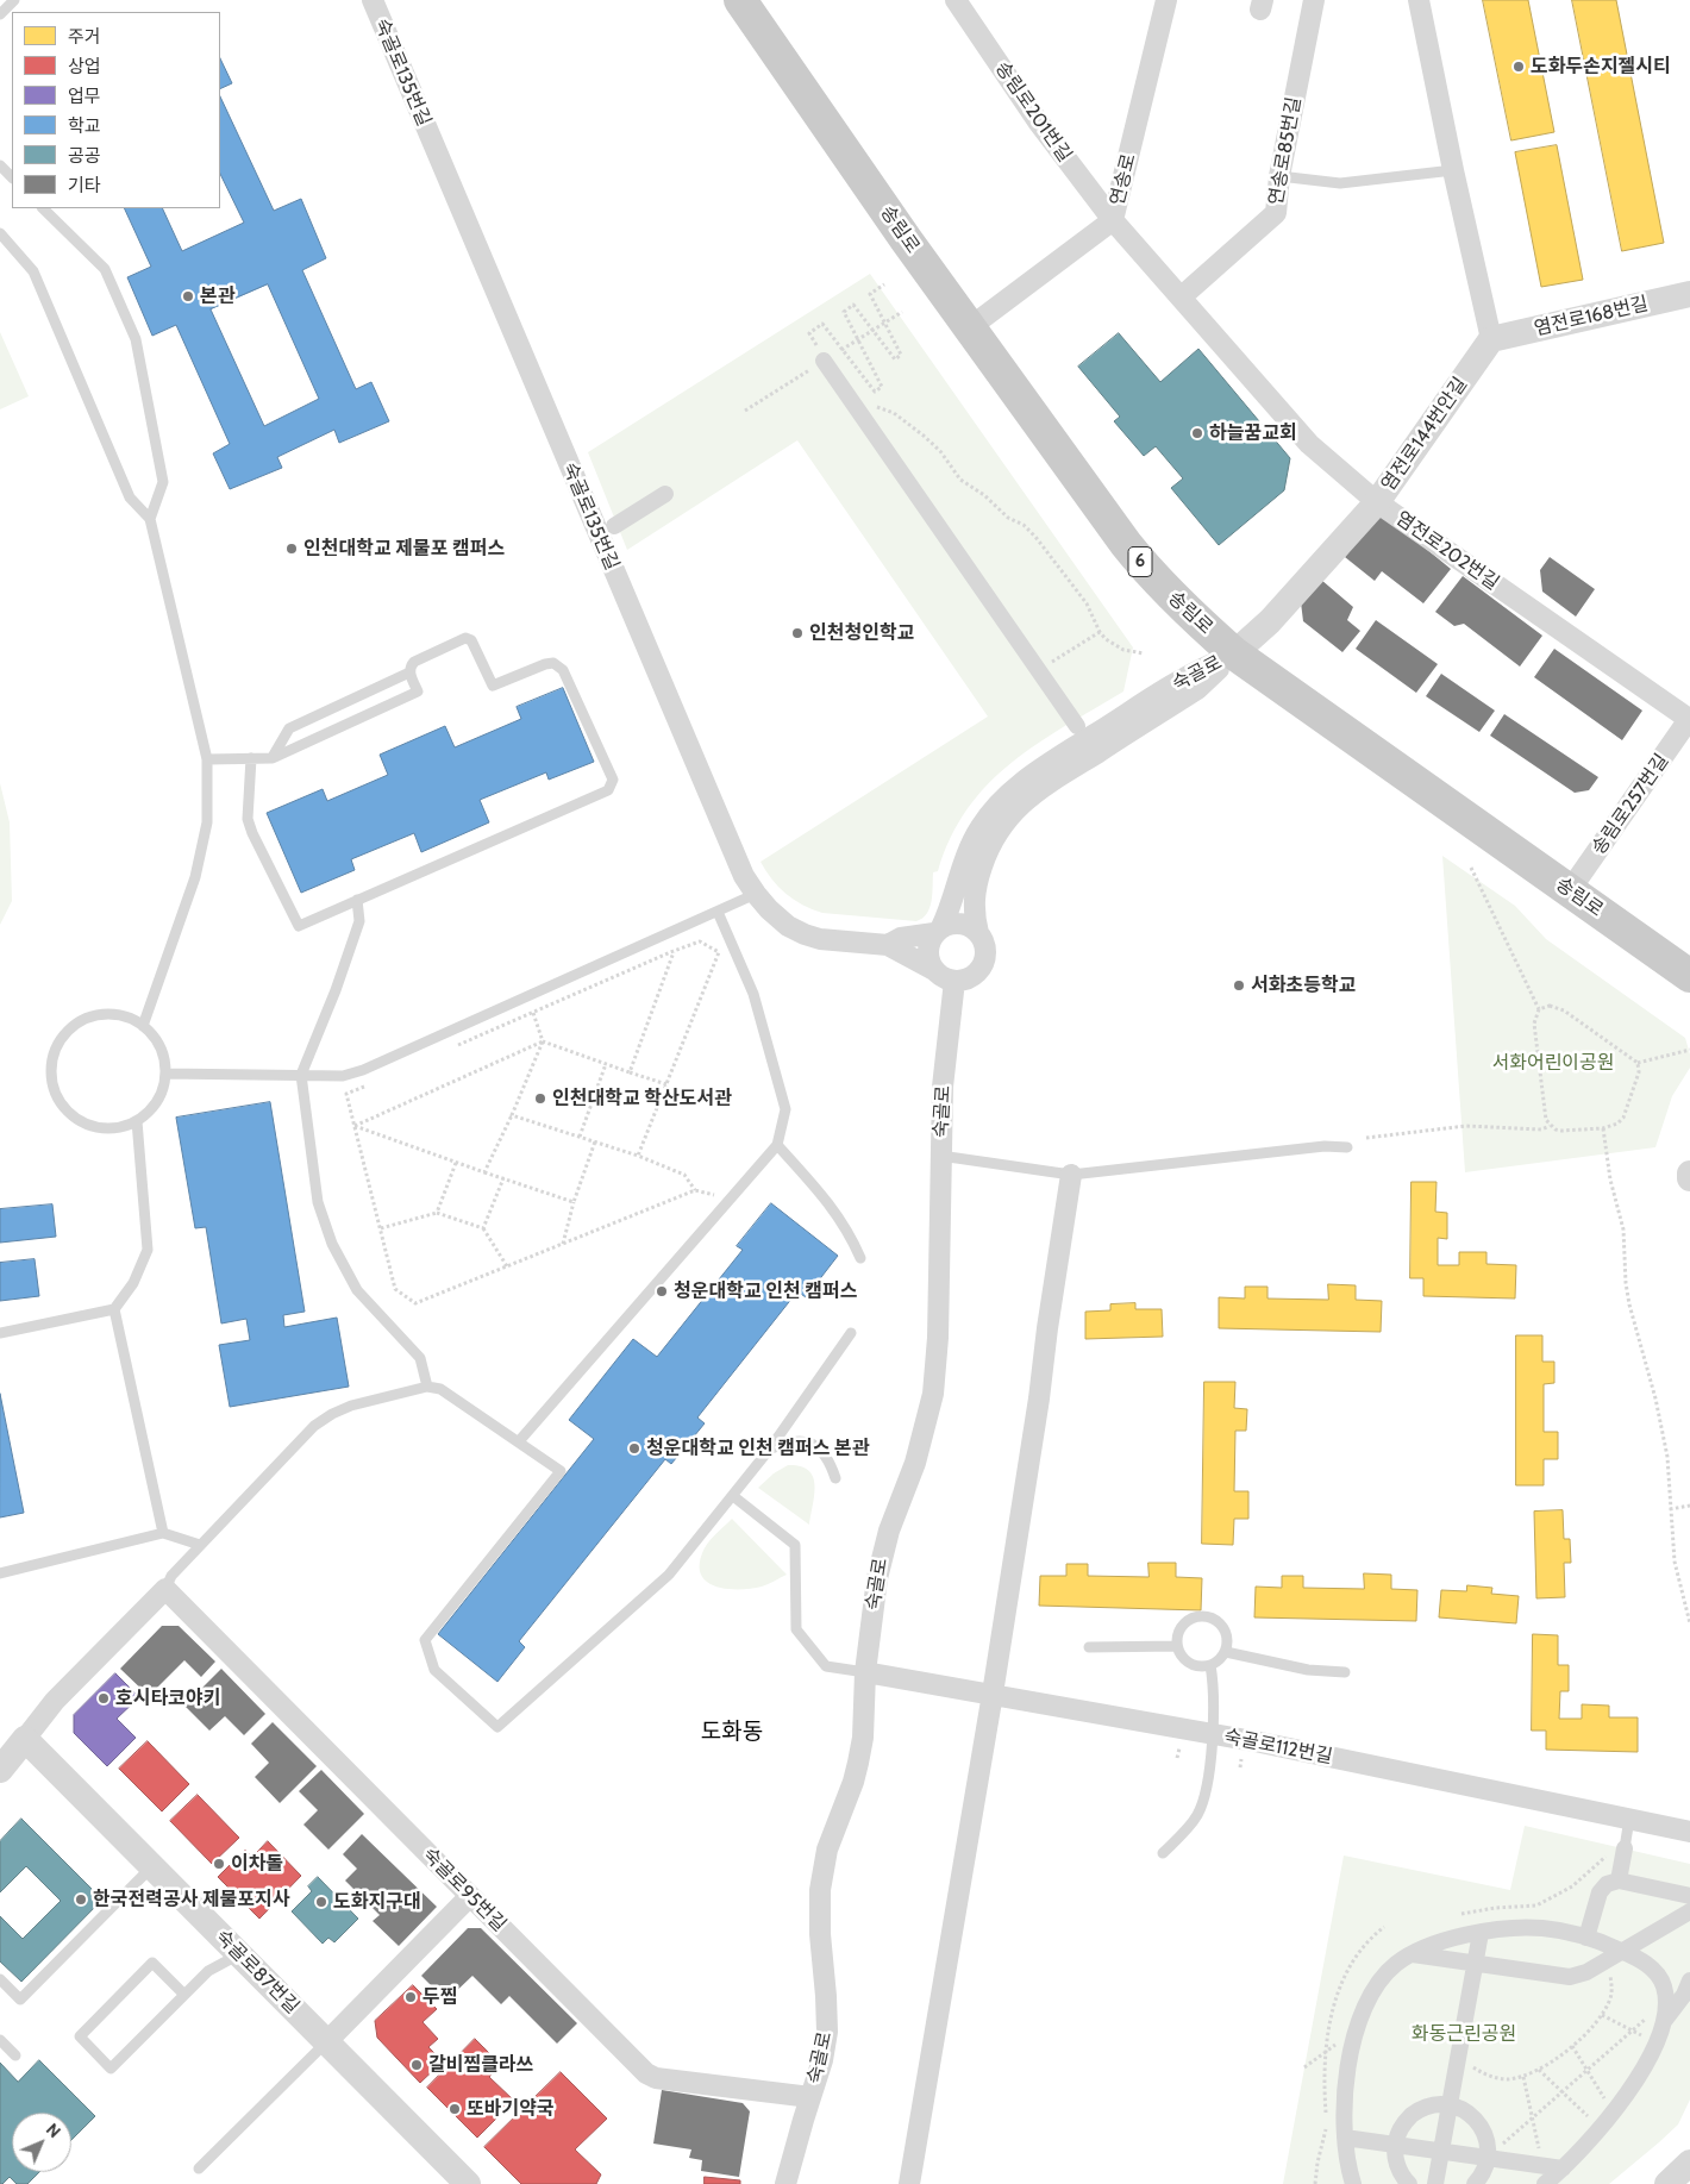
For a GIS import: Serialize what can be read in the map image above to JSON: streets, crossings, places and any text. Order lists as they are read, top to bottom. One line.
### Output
{"streets":{"main road":["송림로","6"],"street":["숙골로135번길","송림로201번길","연송로85번길","연송로","염전로168번길","염전로144번안길","염전로202번길","숙골로","송림로257번길","숙골로112번길","숙골로95번길","숙골로87번길"]},"crossings":[["숙골로135번길","숙골로"],["송림로201번길","연송로"],["송림로201번길","염전로202번길"],["연송로85번길","염전로202번길"],["연송로","송림로"],["연송로","염전로202번길"],["송림로","염전로144번안길"],["송림로","숙골로"],["송림로","송림로257번길"],["염전로168번길","염전로144번안길"],["염전로144번안길","염전로202번길"],["염전로144번안길","숙골로"],["염전로202번길","송림로257번길"],["숙골로","숙골로112번길"],["숙골로","숙골로95번길"]],"districts":["도화동"],"parks":["서화어린이공원","화동근린공원"],"places":["도화두손지젤시티","본관","하늘꿈교회","인천대학교 제물포 캠퍼스","인천청인학교","서화초등학교","인천대학교 학산도서관","청운대학교 인천 캠퍼스","청운대학교 인천 캠퍼스 본관","호시타코야키","이차돌","한국전력공사 제물포지사","도화지구대","두찜","갈비찜클라쓰","또바기약국"],"legend":["주거","상업","업무","학교","공공","기타"],"north":"top right"}
